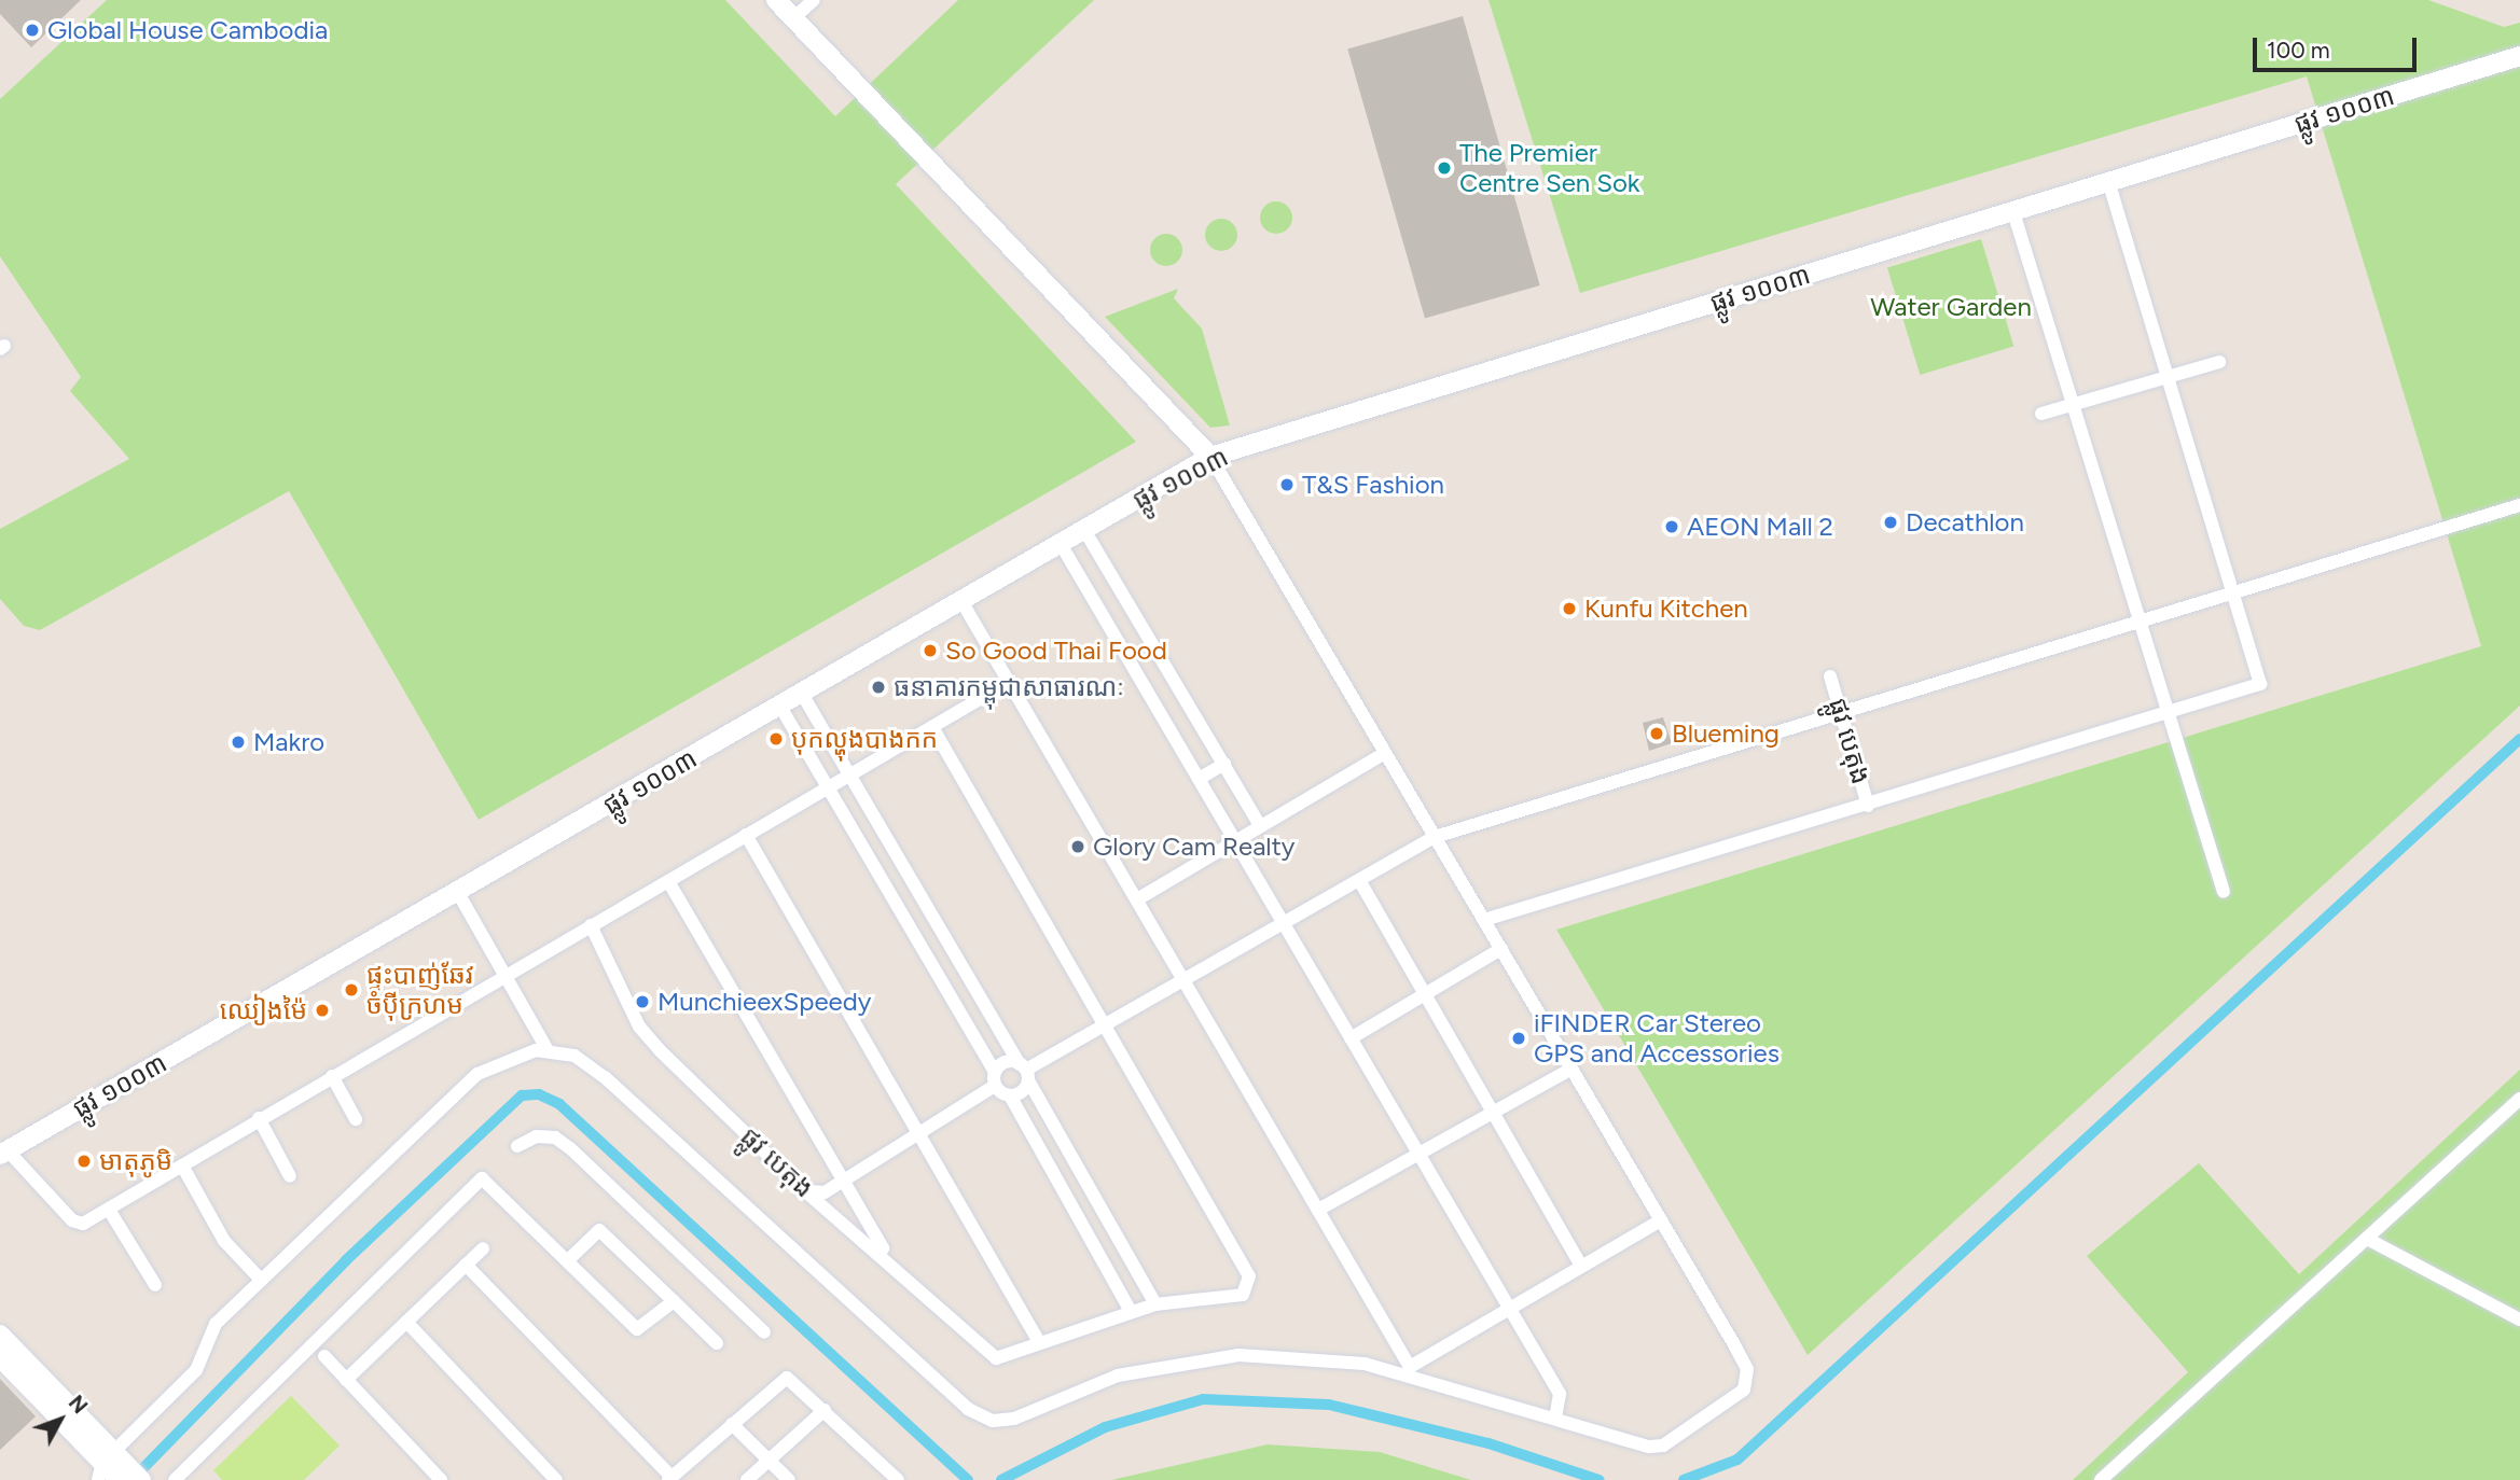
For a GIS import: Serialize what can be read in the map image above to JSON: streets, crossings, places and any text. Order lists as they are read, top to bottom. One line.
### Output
{"streets":{"main road":["ផ្លូវ ១០០៣"],"street":["ផ្លូវ បេតុង"]},"parks":["Water Garden"],"places":["Global House Cambodia","The Premier Centre Sen Sok","T&S Fashion","Decathlon","AEON Mall 2","Kunfu Kitchen","So Good Thai Food","ធនាគារកម្ពុជាសាធារណៈ","Blueming","បុកល្ហុងបាងកក","Makro","Glory Cam Realty","ផ្ទះបាញ់ឆែវ ចំប៉ីក្រហម","MunchieexSpeedy","ឈៀងម៉ៃ","iFINDER Car Stereo GPS and Accessories","មាតុភូមិ"],"scale_bar":"100 m","north":"top right"}
